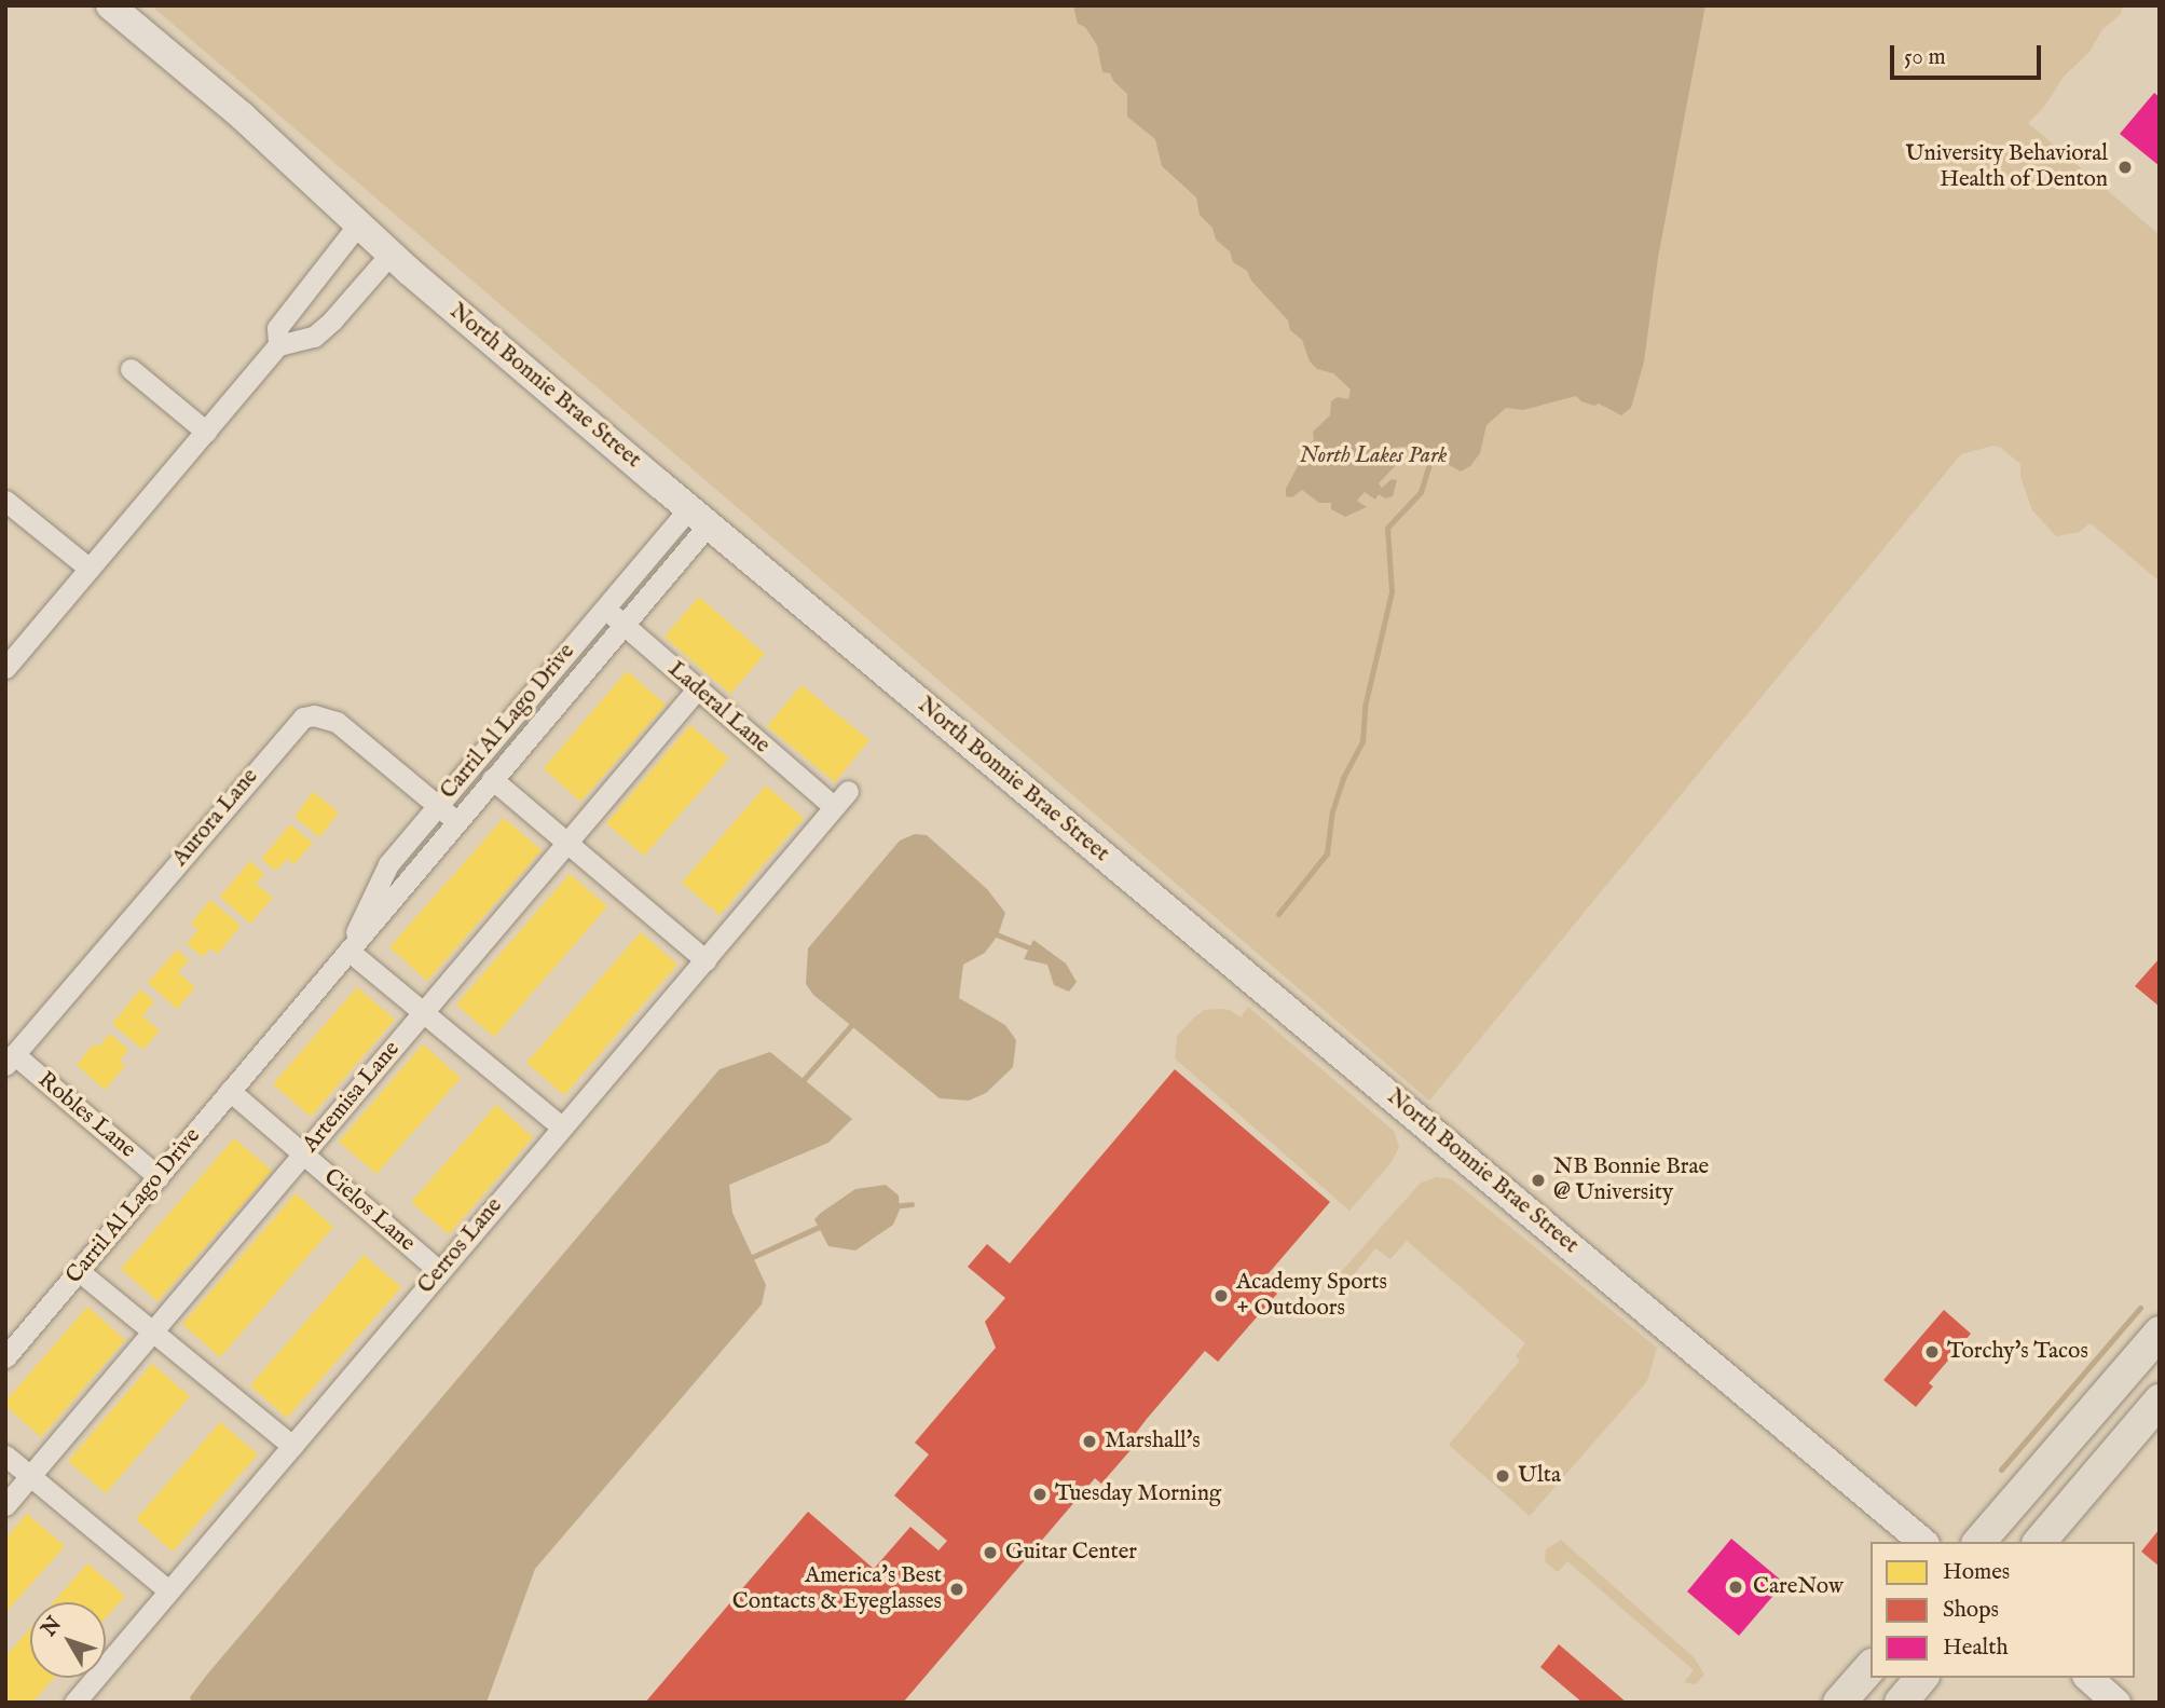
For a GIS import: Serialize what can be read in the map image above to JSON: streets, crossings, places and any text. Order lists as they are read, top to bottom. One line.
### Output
{"streets":{"main road":["North Bonnie Brae Street"],"street":["Laderal Lane","Carril Al Lago Drive","Aurora Lane","Artemisa Lane","Robles Lane","Cielos Lane","Cerros Lane"]},"crossings":[["North Bonnie Brae Street","Carril Al Lago Drive"],["Laderal Lane","Carril Al Lago Drive"],["Laderal Lane","Artemisa Lane"],["Laderal Lane","Cerros Lane"],["Carril Al Lago Drive","Aurora Lane"],["Carril Al Lago Drive","Robles Lane"],["Carril Al Lago Drive","Cielos Lane"],["Aurora Lane","Robles Lane"],["Artemisa Lane","Cielos Lane"],["Cielos Lane","Cerros Lane"]],"parks":["North Lakes Park"],"places":["University Behavioral Health of Denton","NB Bonnie Brae @ University","Academy Sports + Outdoors","Torchy's Tacos","Marshall's","Ulta","Tuesday Morning","Guitar Center","CareNow","America's Best Contacts & Eyeglasses"],"legend":["Homes","Shops","Health"],"scale_bar":"50 m","north":"top left"}
